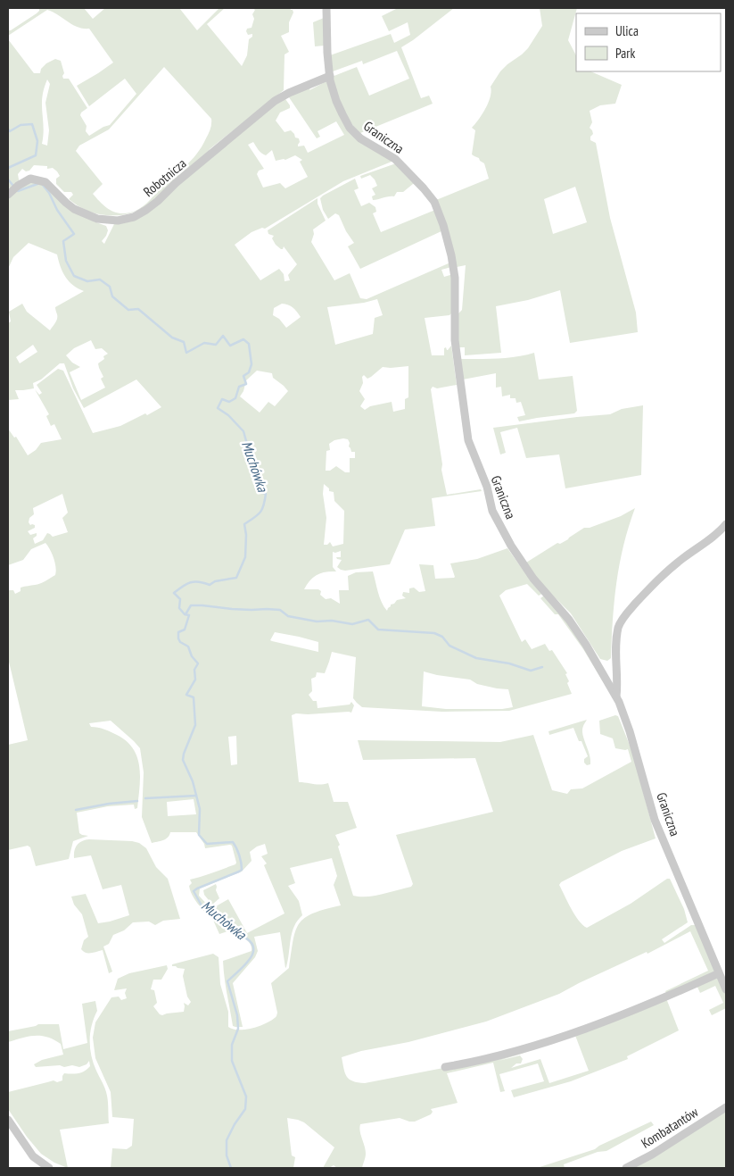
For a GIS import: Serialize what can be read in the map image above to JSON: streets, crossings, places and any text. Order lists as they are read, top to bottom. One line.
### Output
{"streets":{"street":["Graniczna","Robotnicza","Kombatantów"]},"crossings":[["Graniczna","Robotnicza"]],"water":["Muchówka"],"legend":["Ulica","Park"]}
